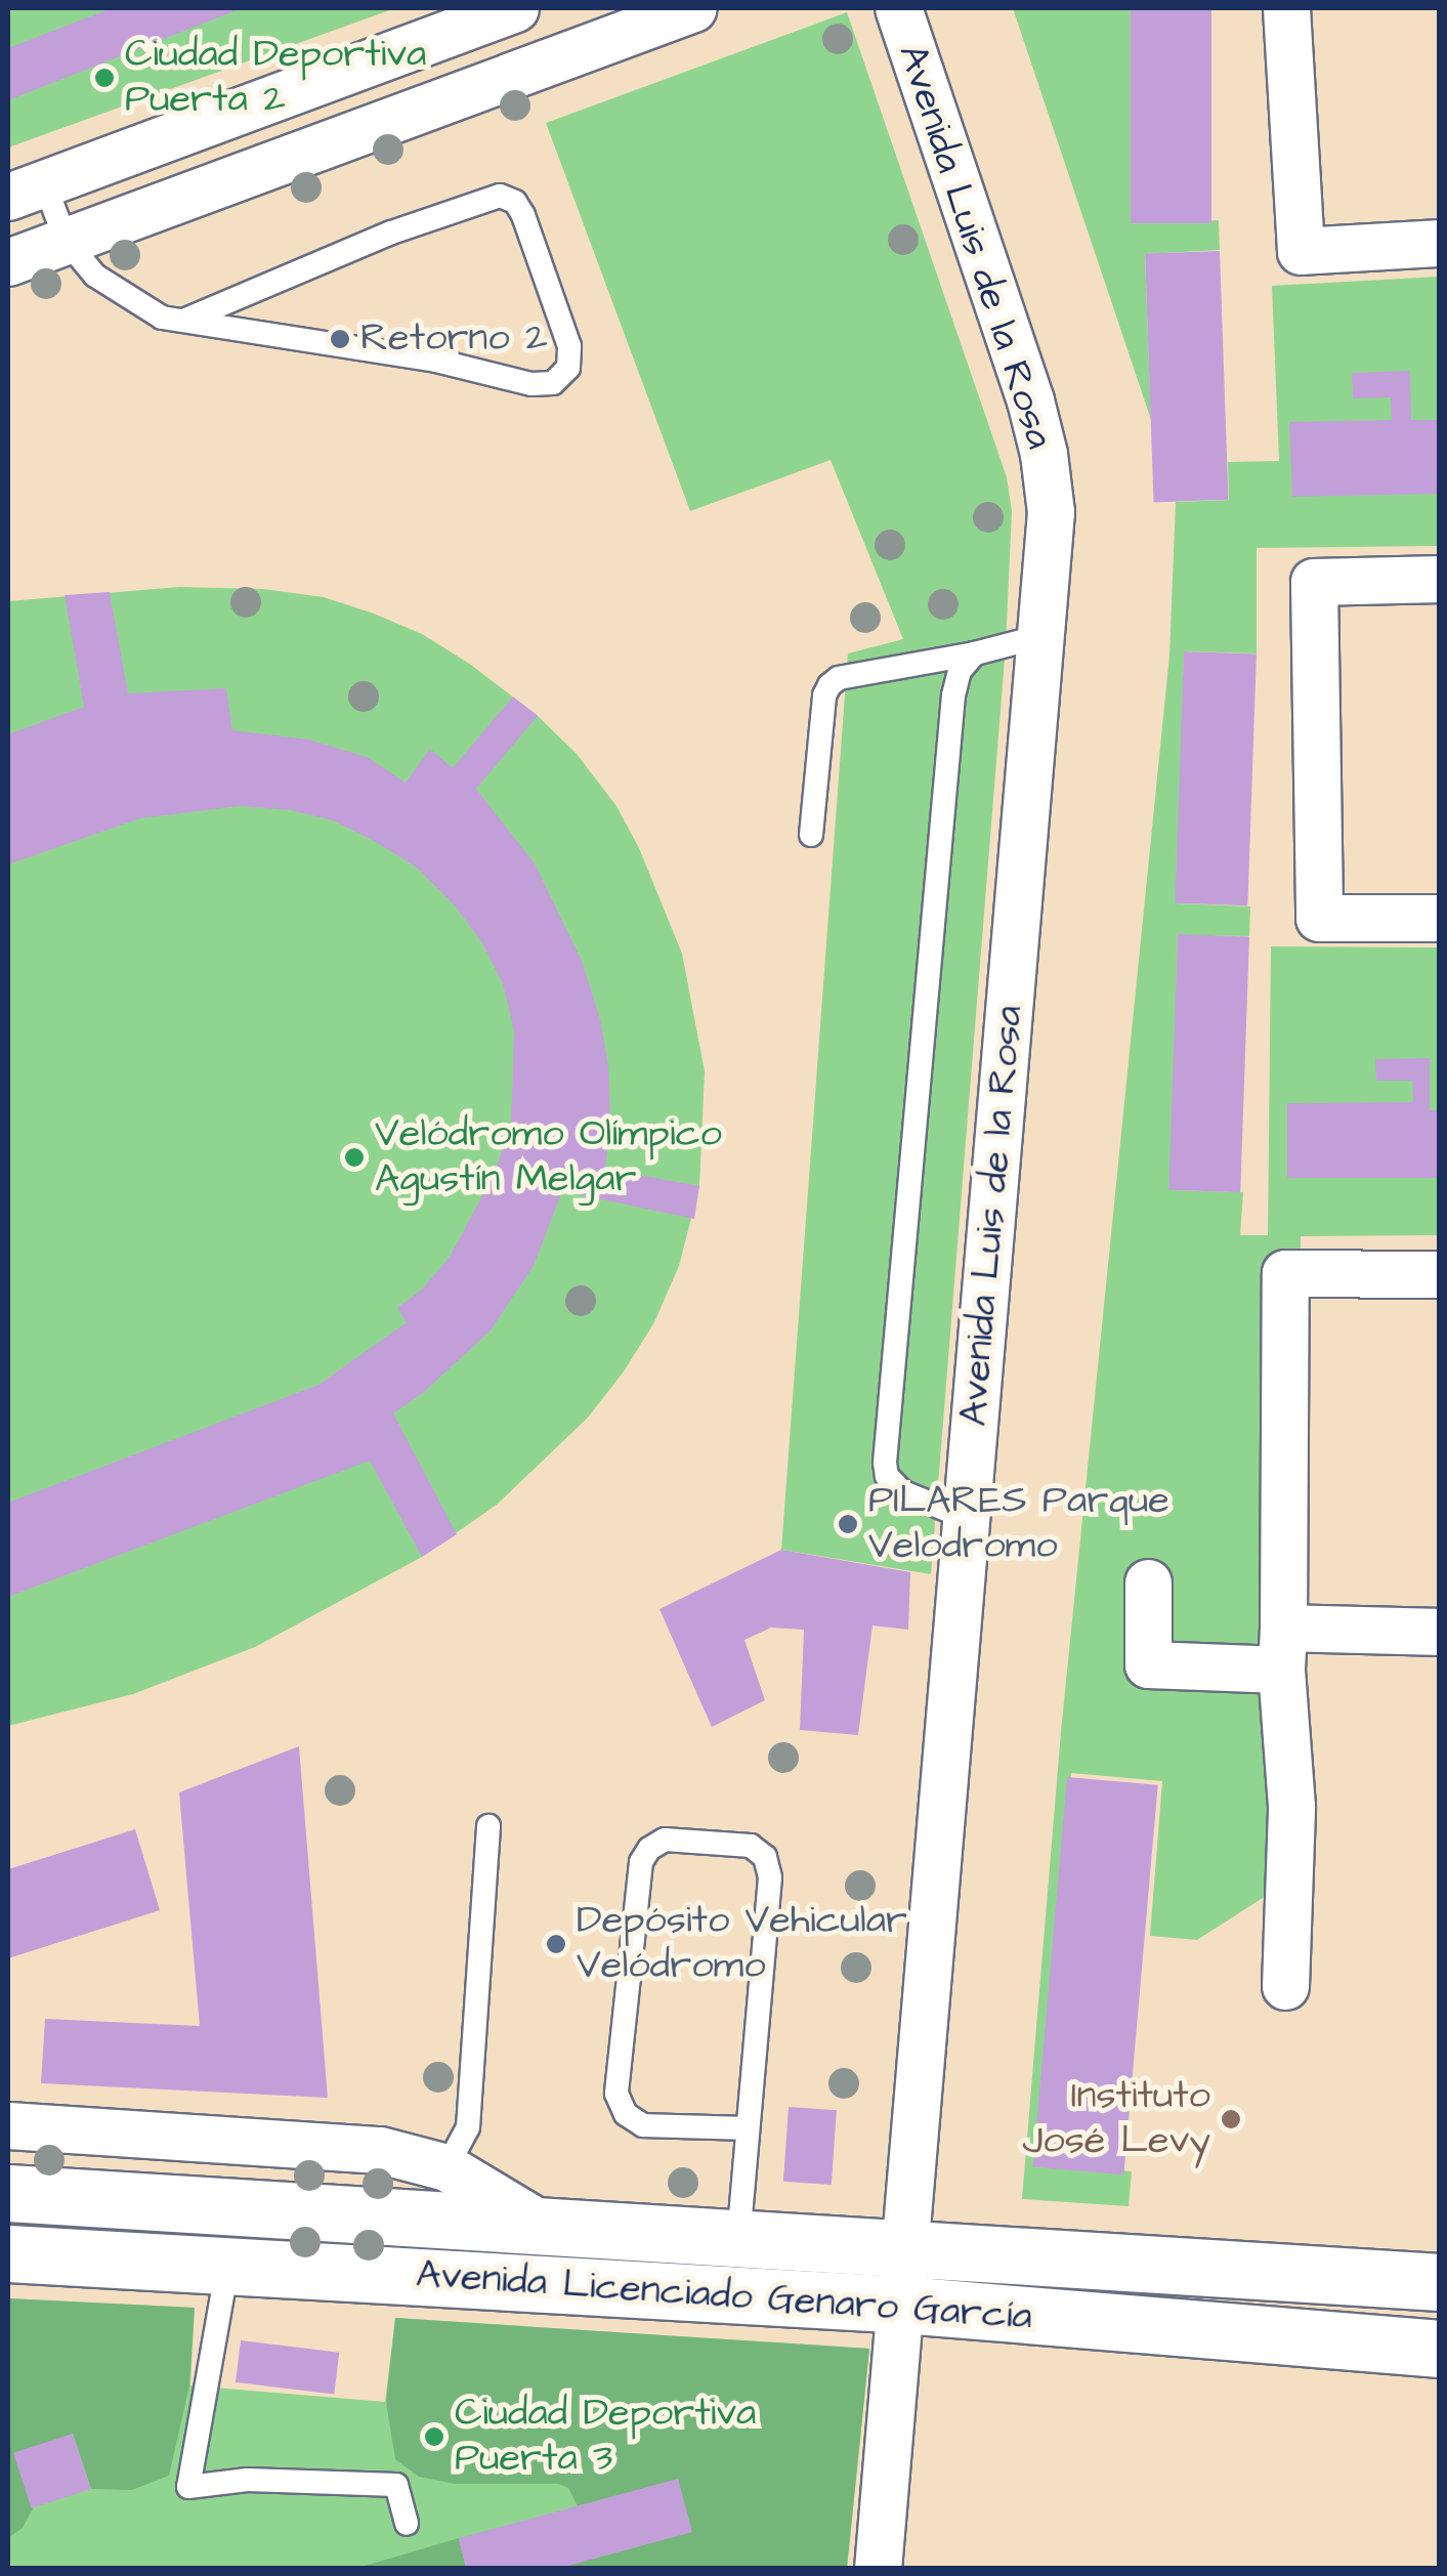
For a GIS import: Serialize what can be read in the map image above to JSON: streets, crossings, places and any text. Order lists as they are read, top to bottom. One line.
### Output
{"streets":{"street":["Avenida Luis de la Rosa","Avenida Licenciado Genaro García"]},"crossings":[["Avenida Luis de la Rosa","Avenida Licenciado Genaro García"]],"places":["Ciudad Deportiva Puerta 2","Retorno 2","Velódromo Olímpico Agustín Melgar","PILARES Parque Velodromo","Depósito Vehicular Velódromo","Instituto José Levy","Ciudad Deportiva Puerta 3"]}
